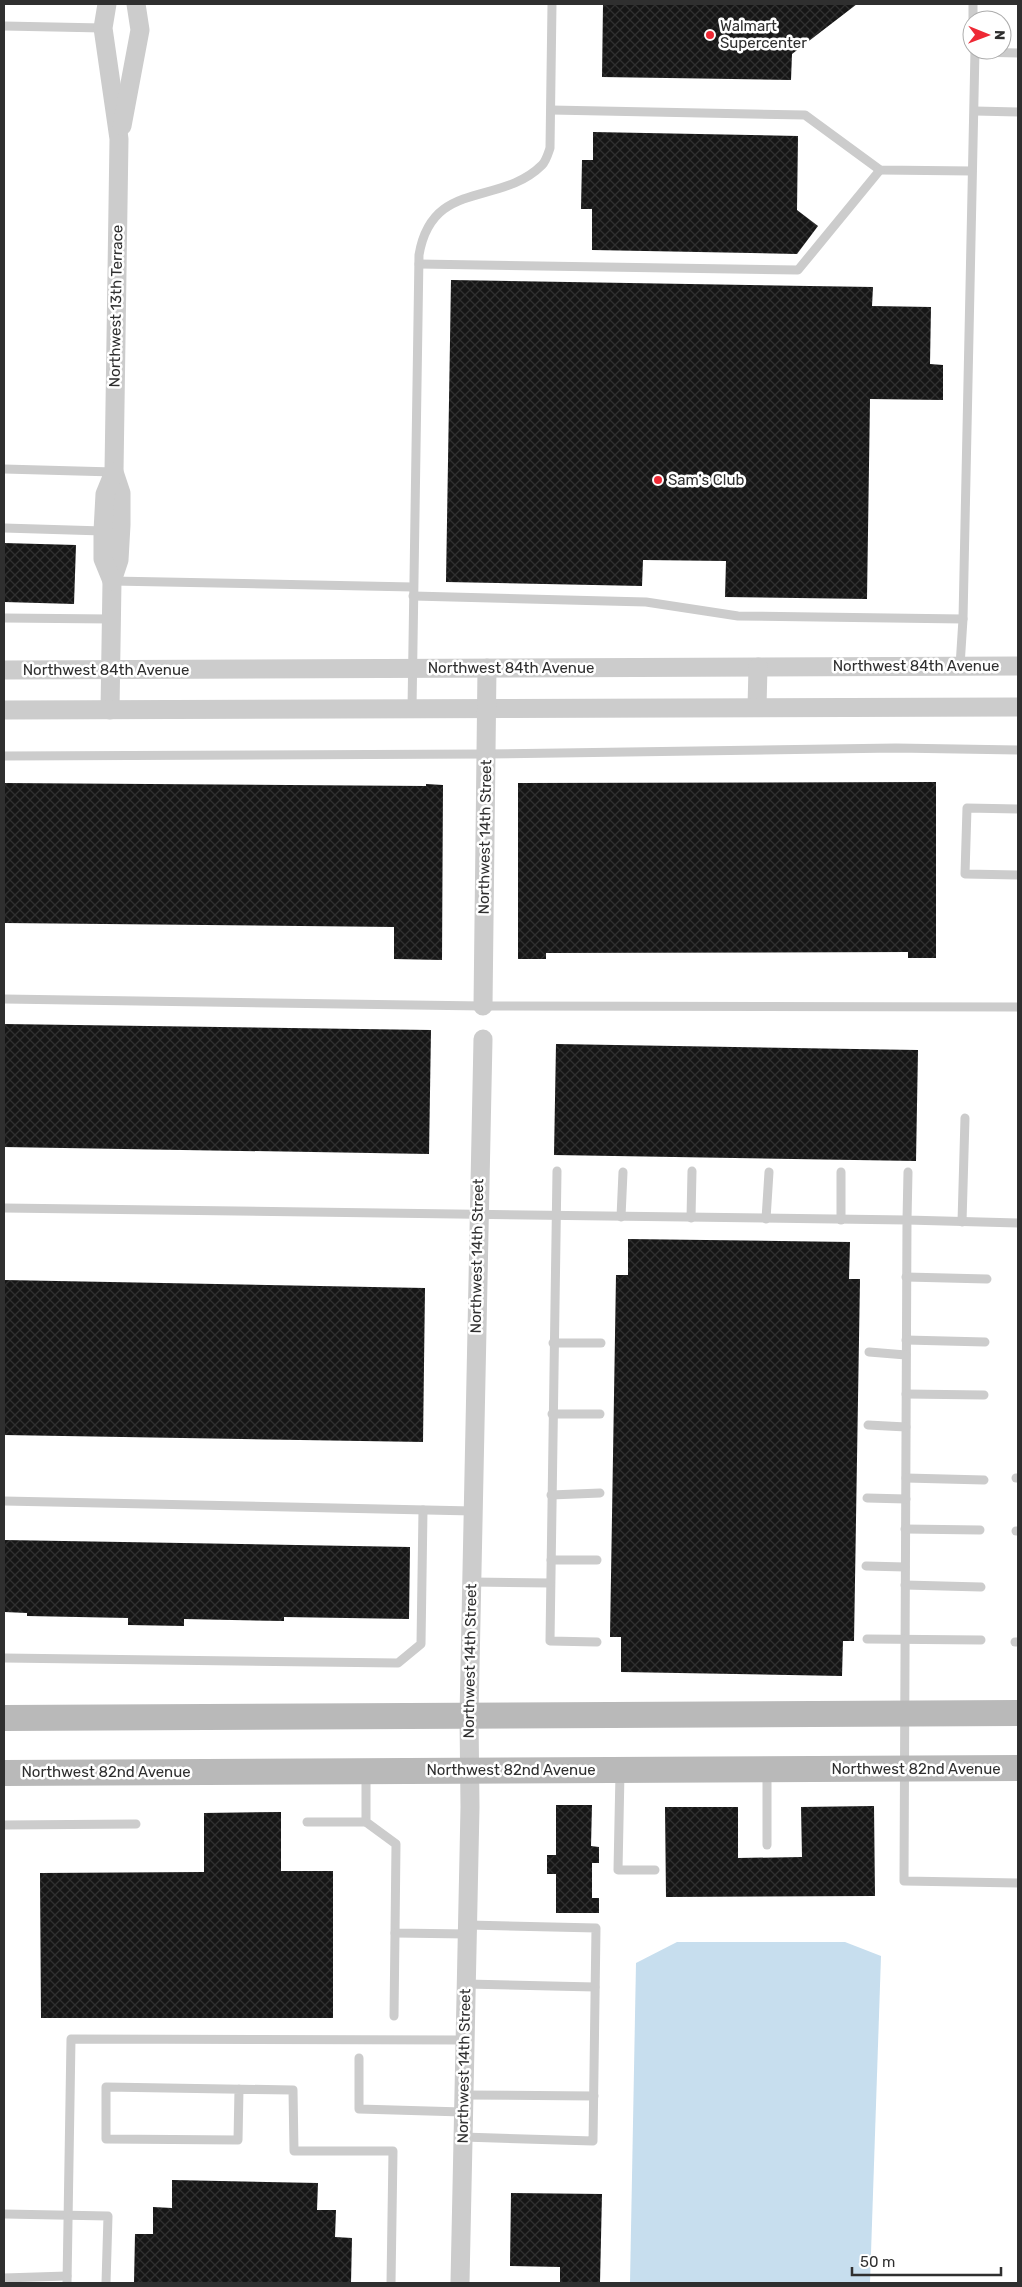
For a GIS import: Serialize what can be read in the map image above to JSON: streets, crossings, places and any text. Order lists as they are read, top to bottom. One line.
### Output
{"streets":{"street":["Northwest 13th Terrace","Northwest 84th Avenue","Northwest 14th Street","Northwest 82nd Avenue"]},"crossings":[["Northwest 13th Terrace","Northwest 84th Avenue"],["Northwest 84th Avenue","Northwest 14th Street"],["Northwest 14th Street","Northwest 82nd Avenue"]],"places":["Walmart Supercenter","Sam's Club"],"scale_bar":"50 m","north":"right"}
